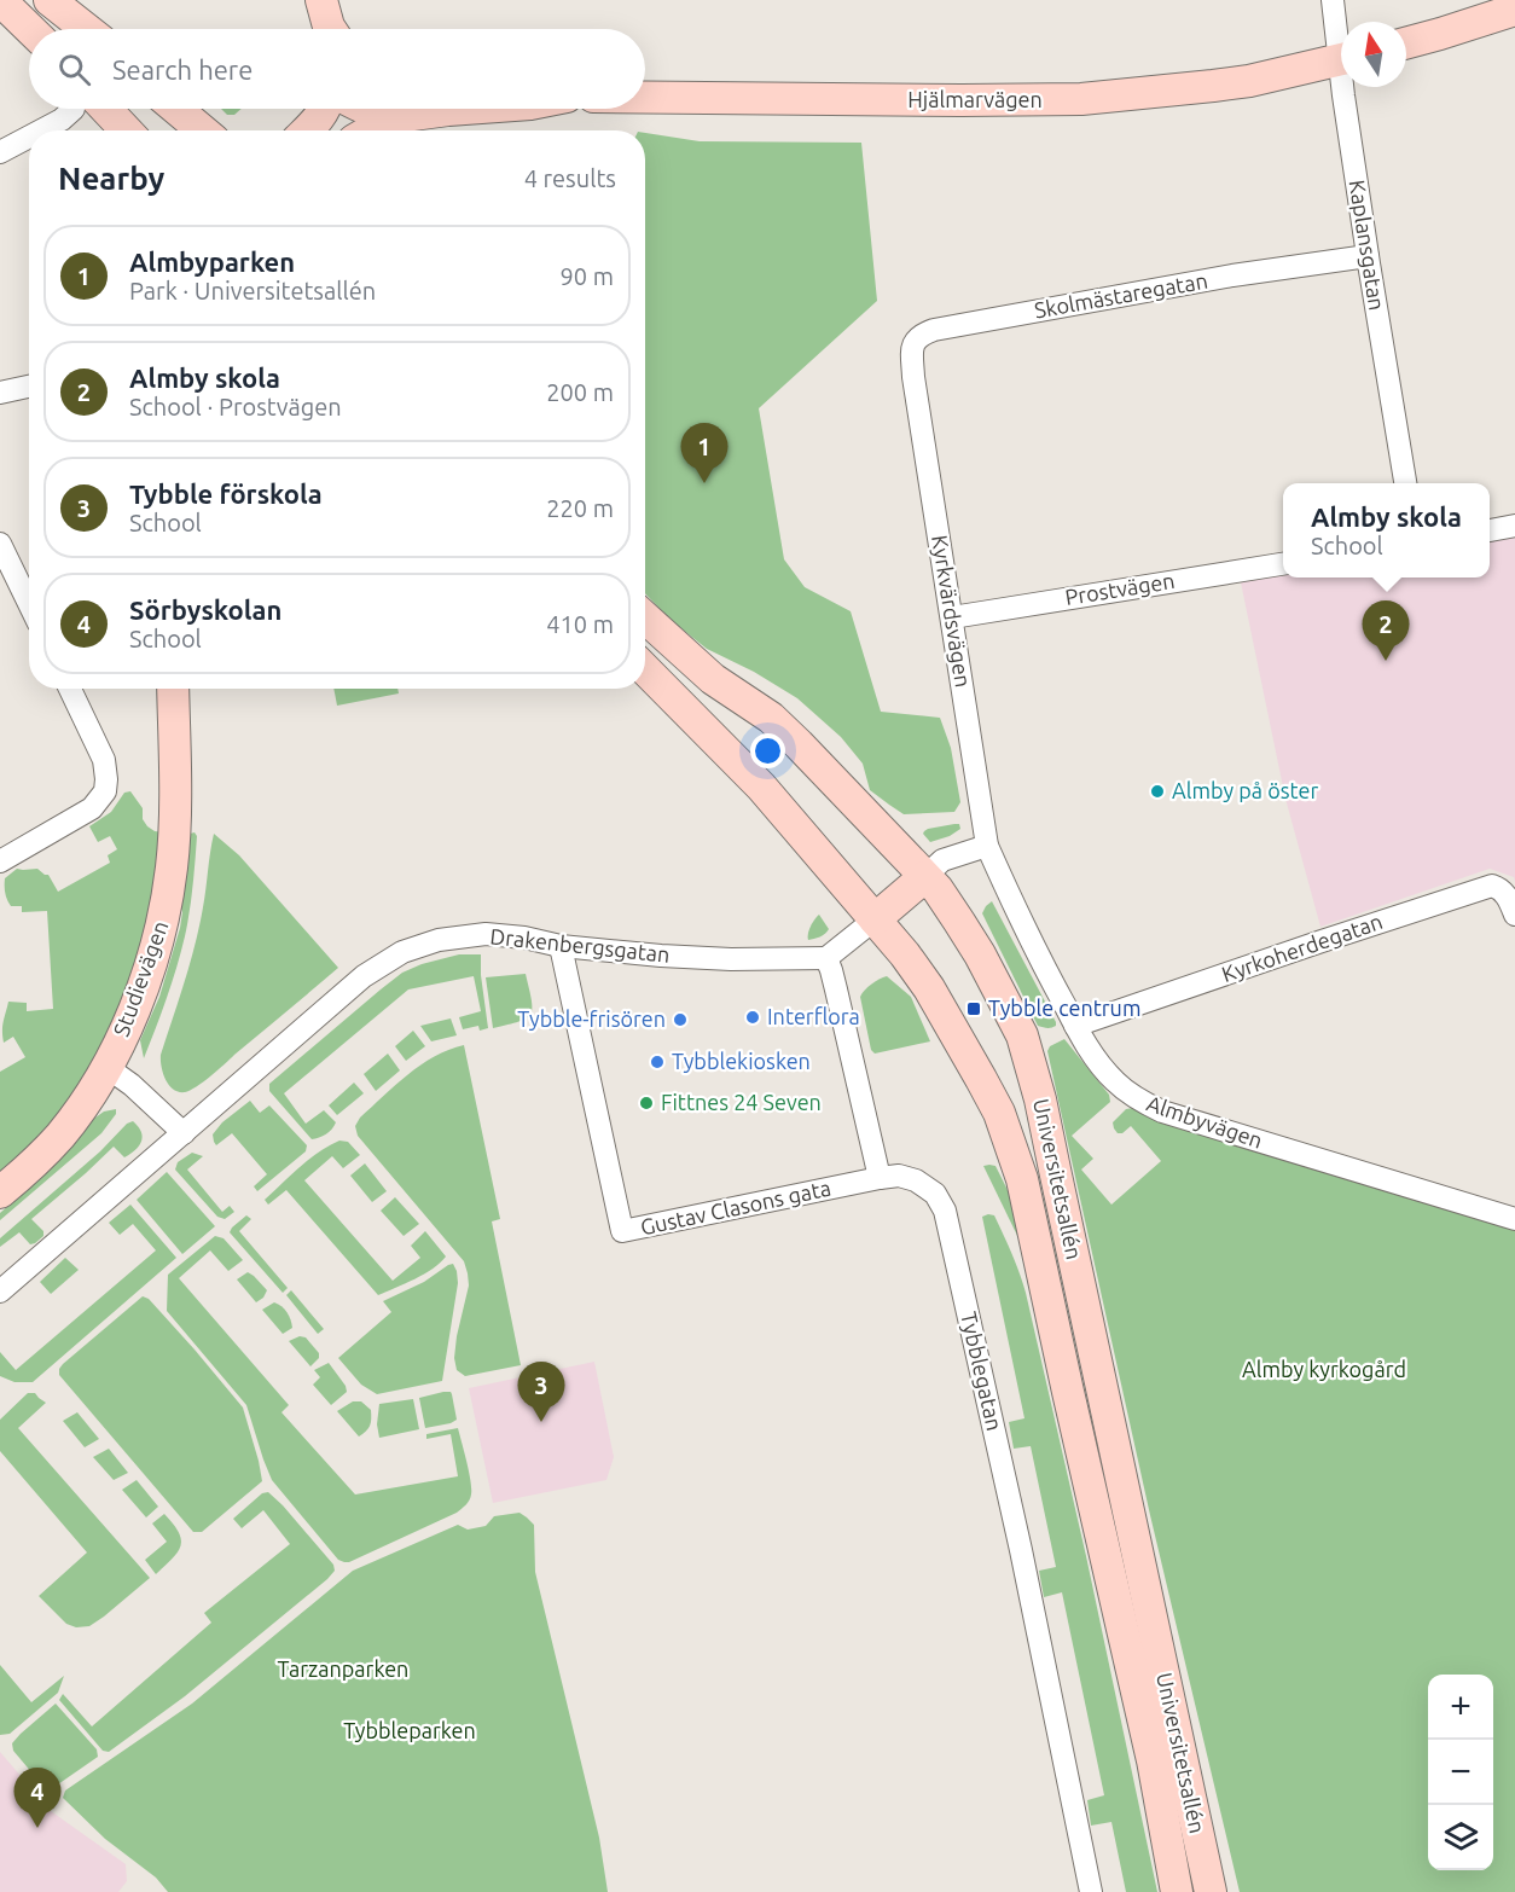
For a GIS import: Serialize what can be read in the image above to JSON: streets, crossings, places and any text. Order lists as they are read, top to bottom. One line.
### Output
{"streets":{"main road":["Hjälmarvägen","Studievägen","Universitetsallén"],"street":["Kaplansgatan","Skolmästaregatan","Prostvägen","Kyrkvärdsvägen","Drakenbergsgatan","Kyrkoherdegatan","Almbyvägen","Gustav Clasons gata","Tybblegatan"]},"crossings":[["Kaplansgatan","Skolmästaregatan"],["Skolmästaregatan","Kyrkvärdsvägen"],["Prostvägen","Kyrkvärdsvägen"],["Kyrkvärdsvägen","Almbyvägen"],["Drakenbergsgatan","Gustav Clasons gata"],["Kyrkoherdegatan","Almbyvägen"],["Gustav Clasons gata","Tybblegatan"]],"parks":["Almby kyrkogård","Tarzanparken","Tybbleparken"],"places":{"other":["Almby på öster","Interflora","Tybble-frisören","Tybblekiosken","Fittnes 24 Seven"],"transit":["Tybble centrum"]},"north":"top","page":{"search":"Search here","heading":["Nearby","4 results"],"list":[{"mark":"1","name":"Almbyparken","note":"Park · Universitetsallén","value":"90 m"},{"mark":"2","name":"Almby skola","note":"School · Prostvägen","value":"200 m"},{"mark":"3","name":"Tybble förskola","note":"School","value":"220 m"},{"mark":"4","name":"Sörbyskolan","note":"School","value":"410 m"}],"pins":["1","2","3","4"],"popup":["Almby skola","School"],"map_buttons":["+","−"]}}
